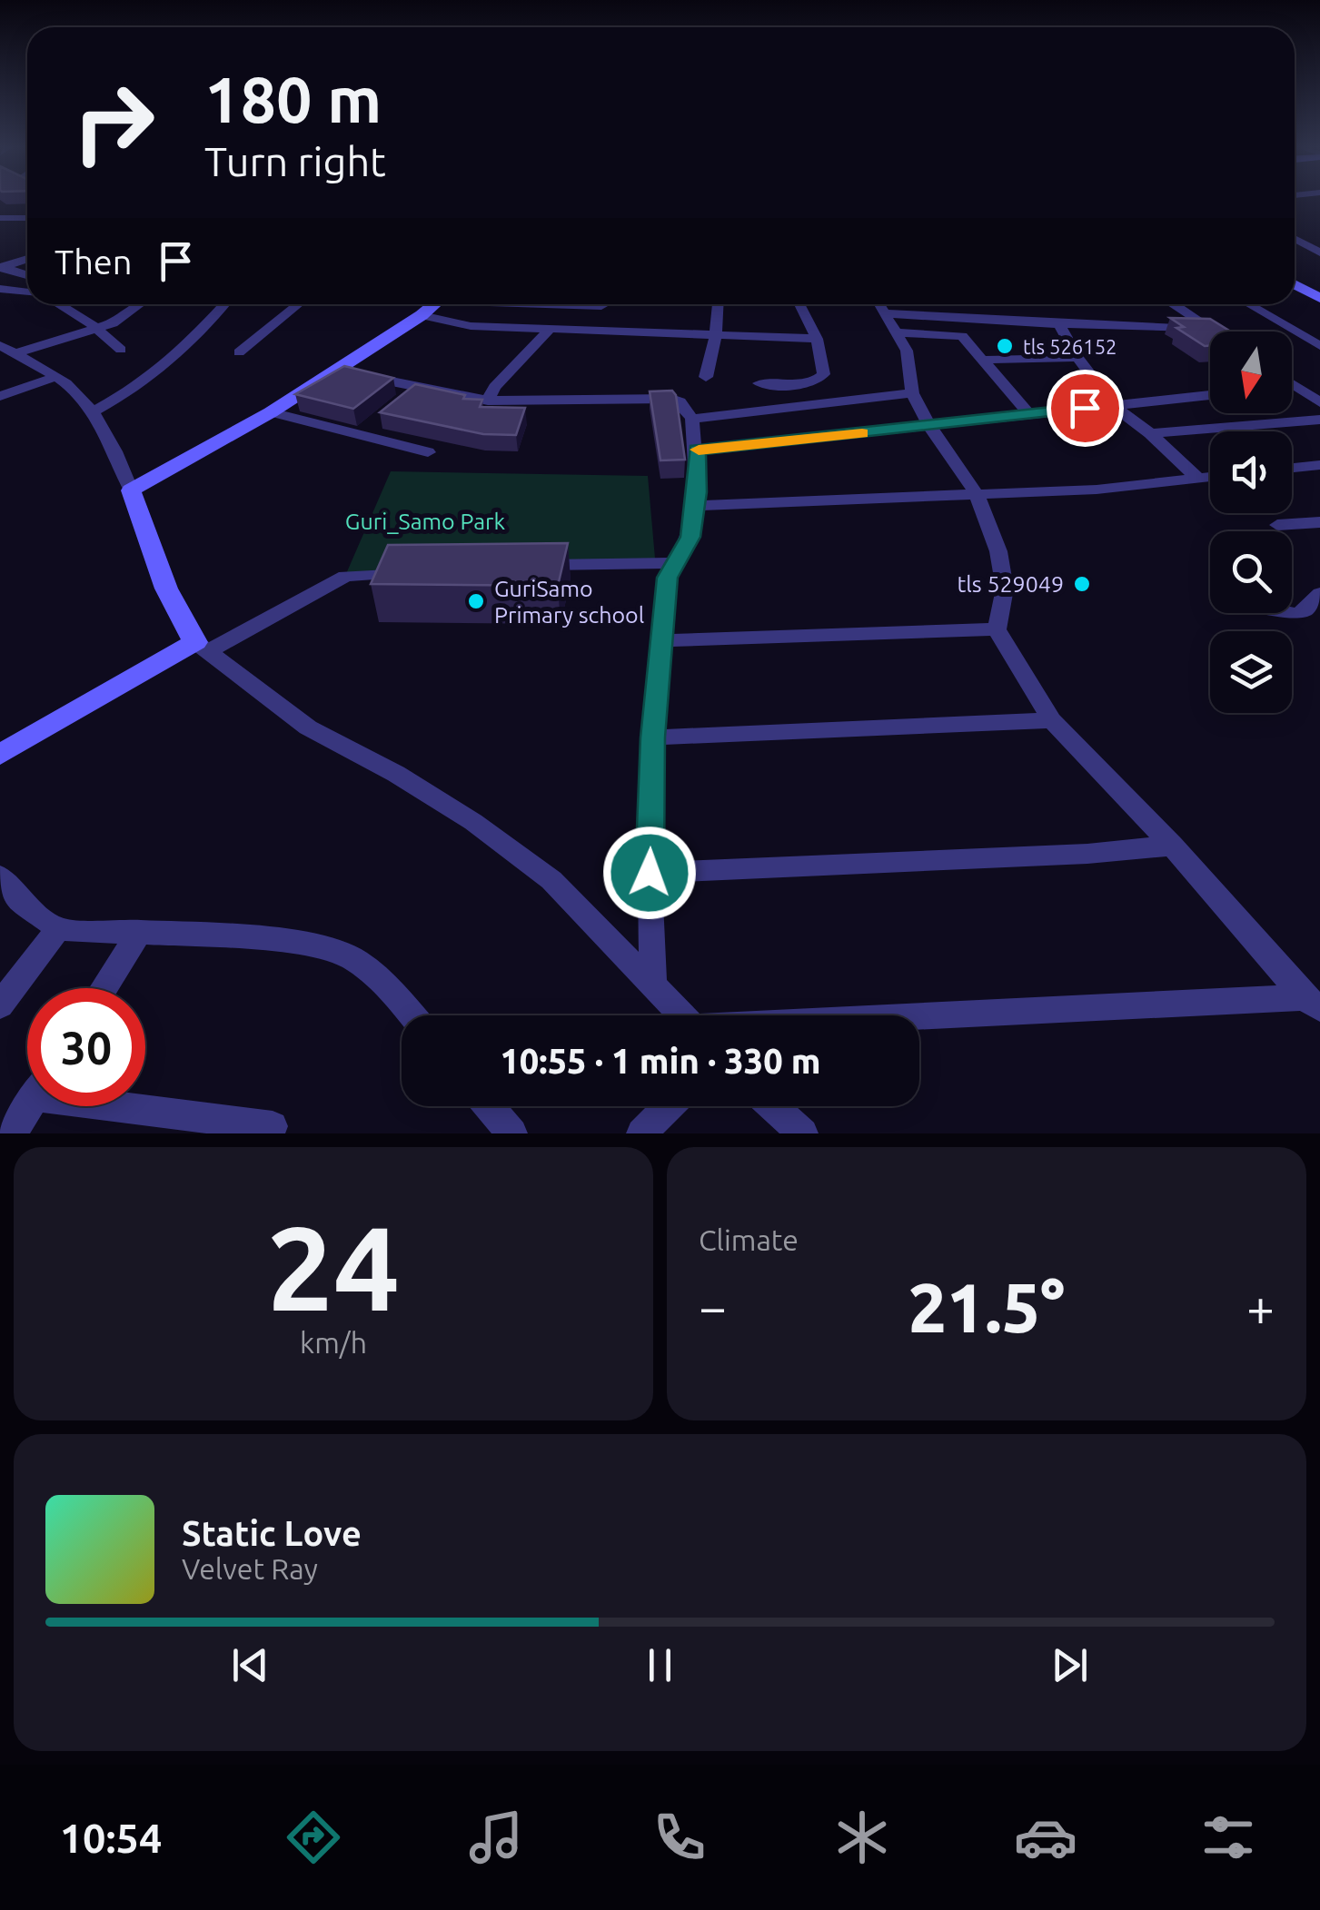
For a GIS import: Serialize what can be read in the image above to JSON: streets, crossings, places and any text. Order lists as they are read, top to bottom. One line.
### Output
{"parks":["Guri_Samo Park"],"places":["tls 526152","tls 529049","GuriSamo Primary school"],"north":"bottom","page":{"turn":["180 m","Turn right"],"then":"Then","limit":"30","trip":"10:55 · 1 min · 330 m","tile":[["24","km/h"],"Climate"],"heat":["−","21.5°","+"],"song":["Static Love","Velvet Ray"],"tabs":"10:54"}}
